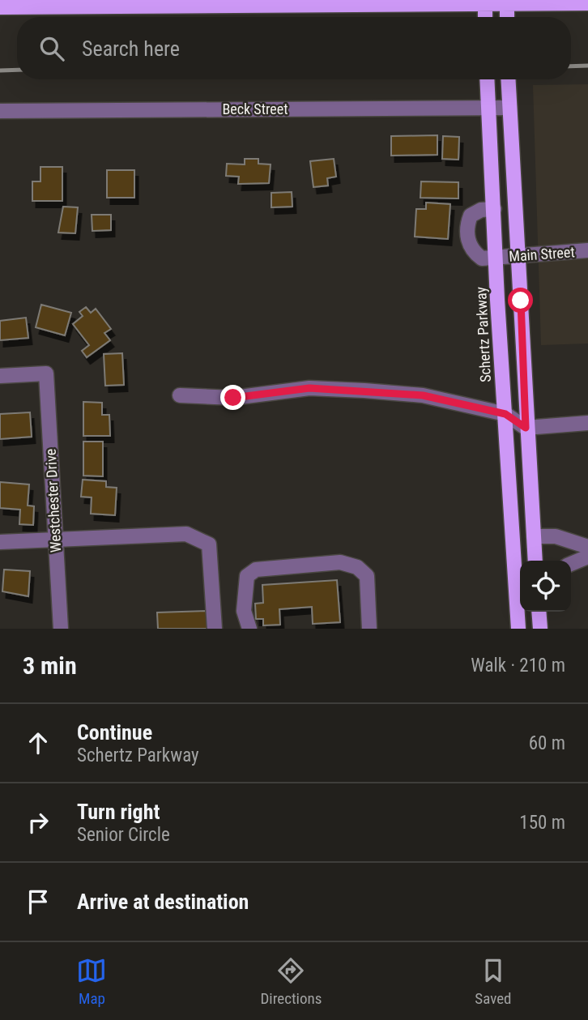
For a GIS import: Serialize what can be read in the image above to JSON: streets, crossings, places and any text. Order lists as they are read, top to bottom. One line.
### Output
{"streets":{"main road":["Schertz Parkway"],"street":["Beck Street","Main Street","Westchester Drive"]},"crossings":[["Beck Street","Schertz Parkway"],["Main Street","Schertz Parkway"]],"page":{"search":"Search here","heading":["3 min","Walk · 210 m"],"list":[["Continue","Schertz Parkway","60 m"],["Turn right","Senior Circle","150 m"],"Arrive at destination"],"nav":["Map","Directions","Saved"]}}
